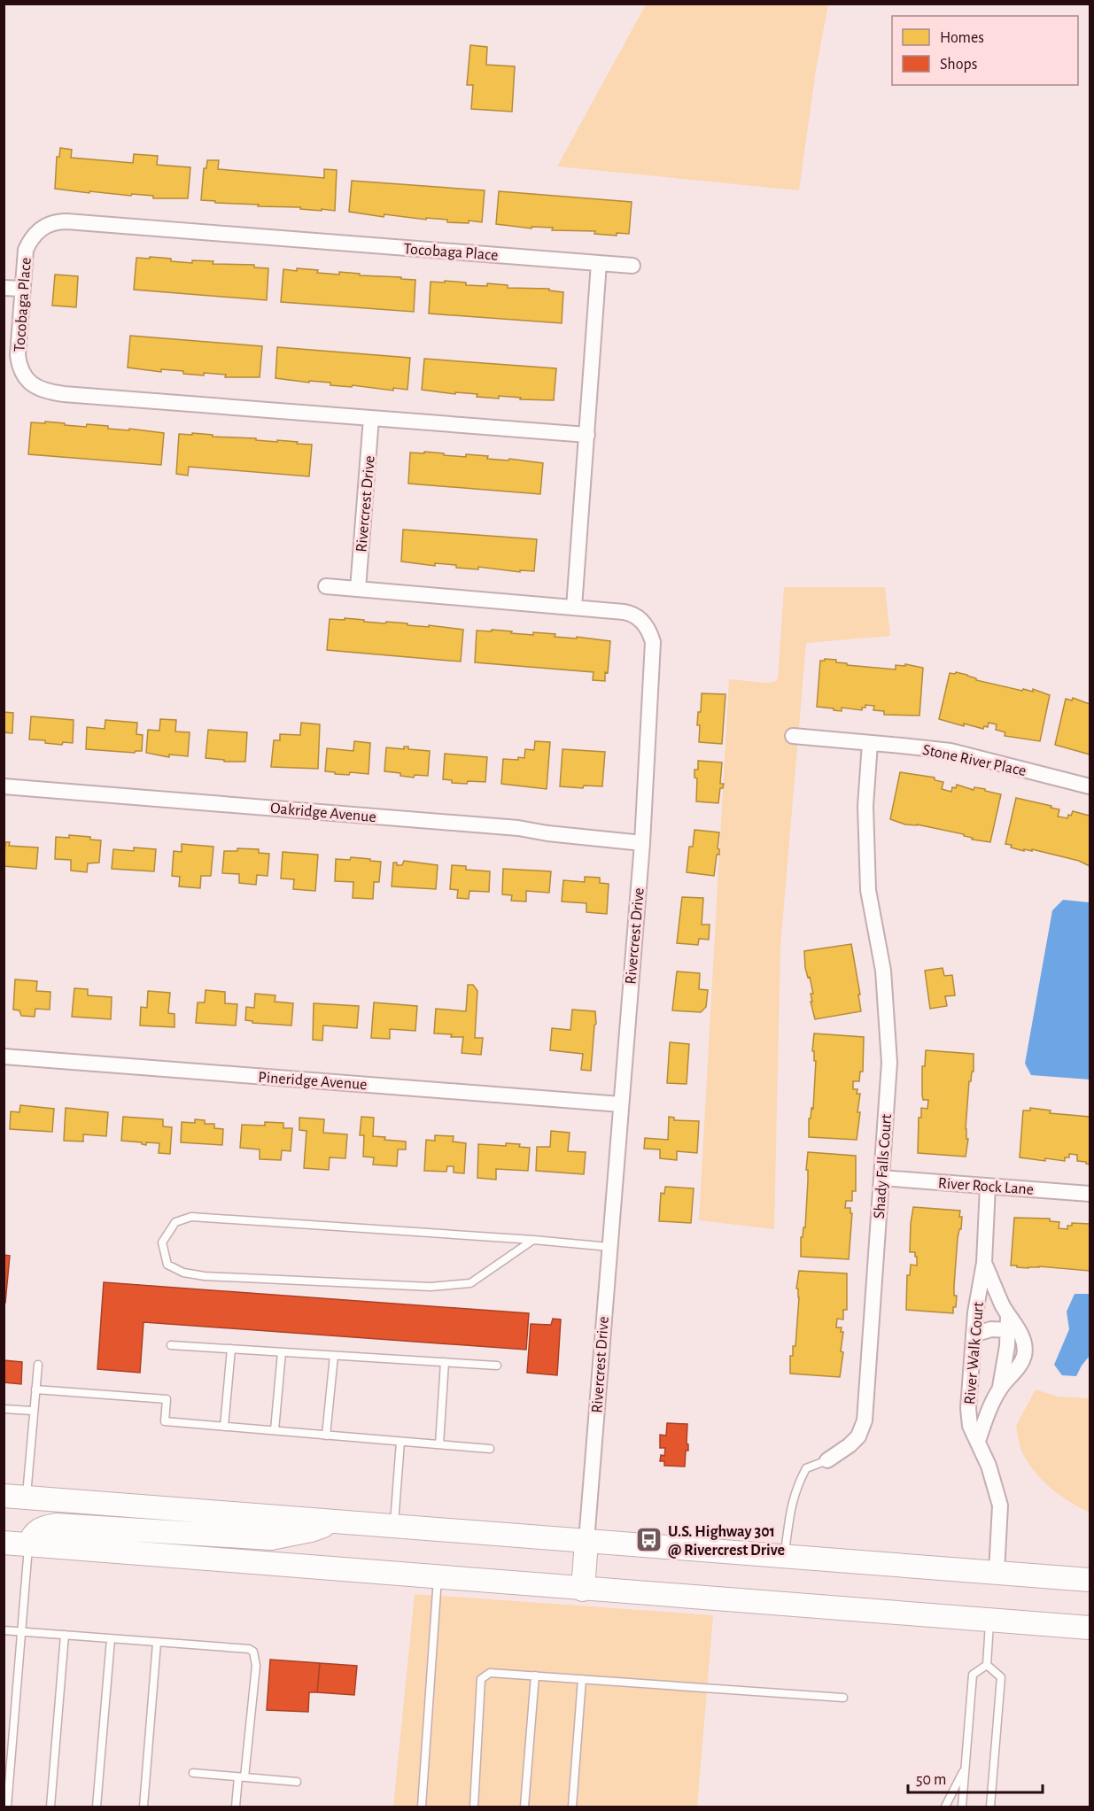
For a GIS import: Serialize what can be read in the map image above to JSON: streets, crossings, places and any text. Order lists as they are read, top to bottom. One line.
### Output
{"streets":{"street":["Tocobaga Place","Rivercrest Drive","Stone River Place","Oakridge Avenue","Pineridge Avenue","Shady Falls Court","River Rock Lane","River Walk Court"]},"crossings":[["Tocobaga Place","Rivercrest Drive"],["Rivercrest Drive","Oakridge Avenue"],["Rivercrest Drive","Pineridge Avenue"],["Stone River Place","Shady Falls Court"],["Shady Falls Court","River Rock Lane"],["River Rock Lane","River Walk Court"]],"places":{"bus stop":["U.S. Highway 301 @ Rivercrest Drive"]},"legend":["Homes","Shops"],"scale_bar":"50 m"}
